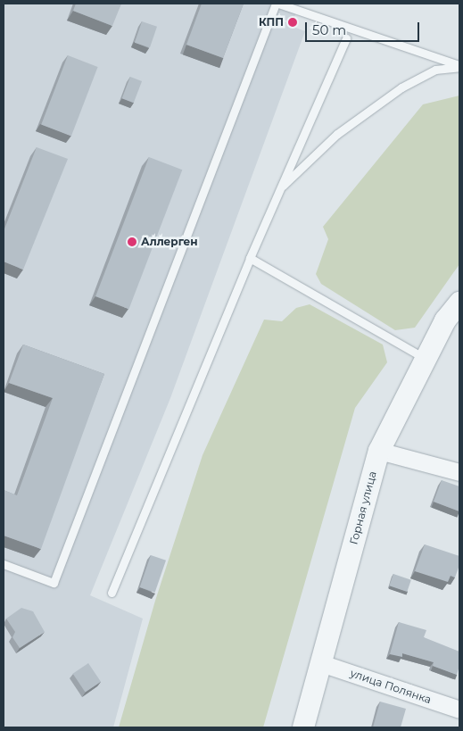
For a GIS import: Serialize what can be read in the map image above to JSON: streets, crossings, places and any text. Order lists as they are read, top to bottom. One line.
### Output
{"streets":{"street":["Горная улица","улица Полянка"]},"crossings":[["Горная улица","улица Полянка"]],"places":["КПП","Аллерген"],"scale_bar":"50 m"}
